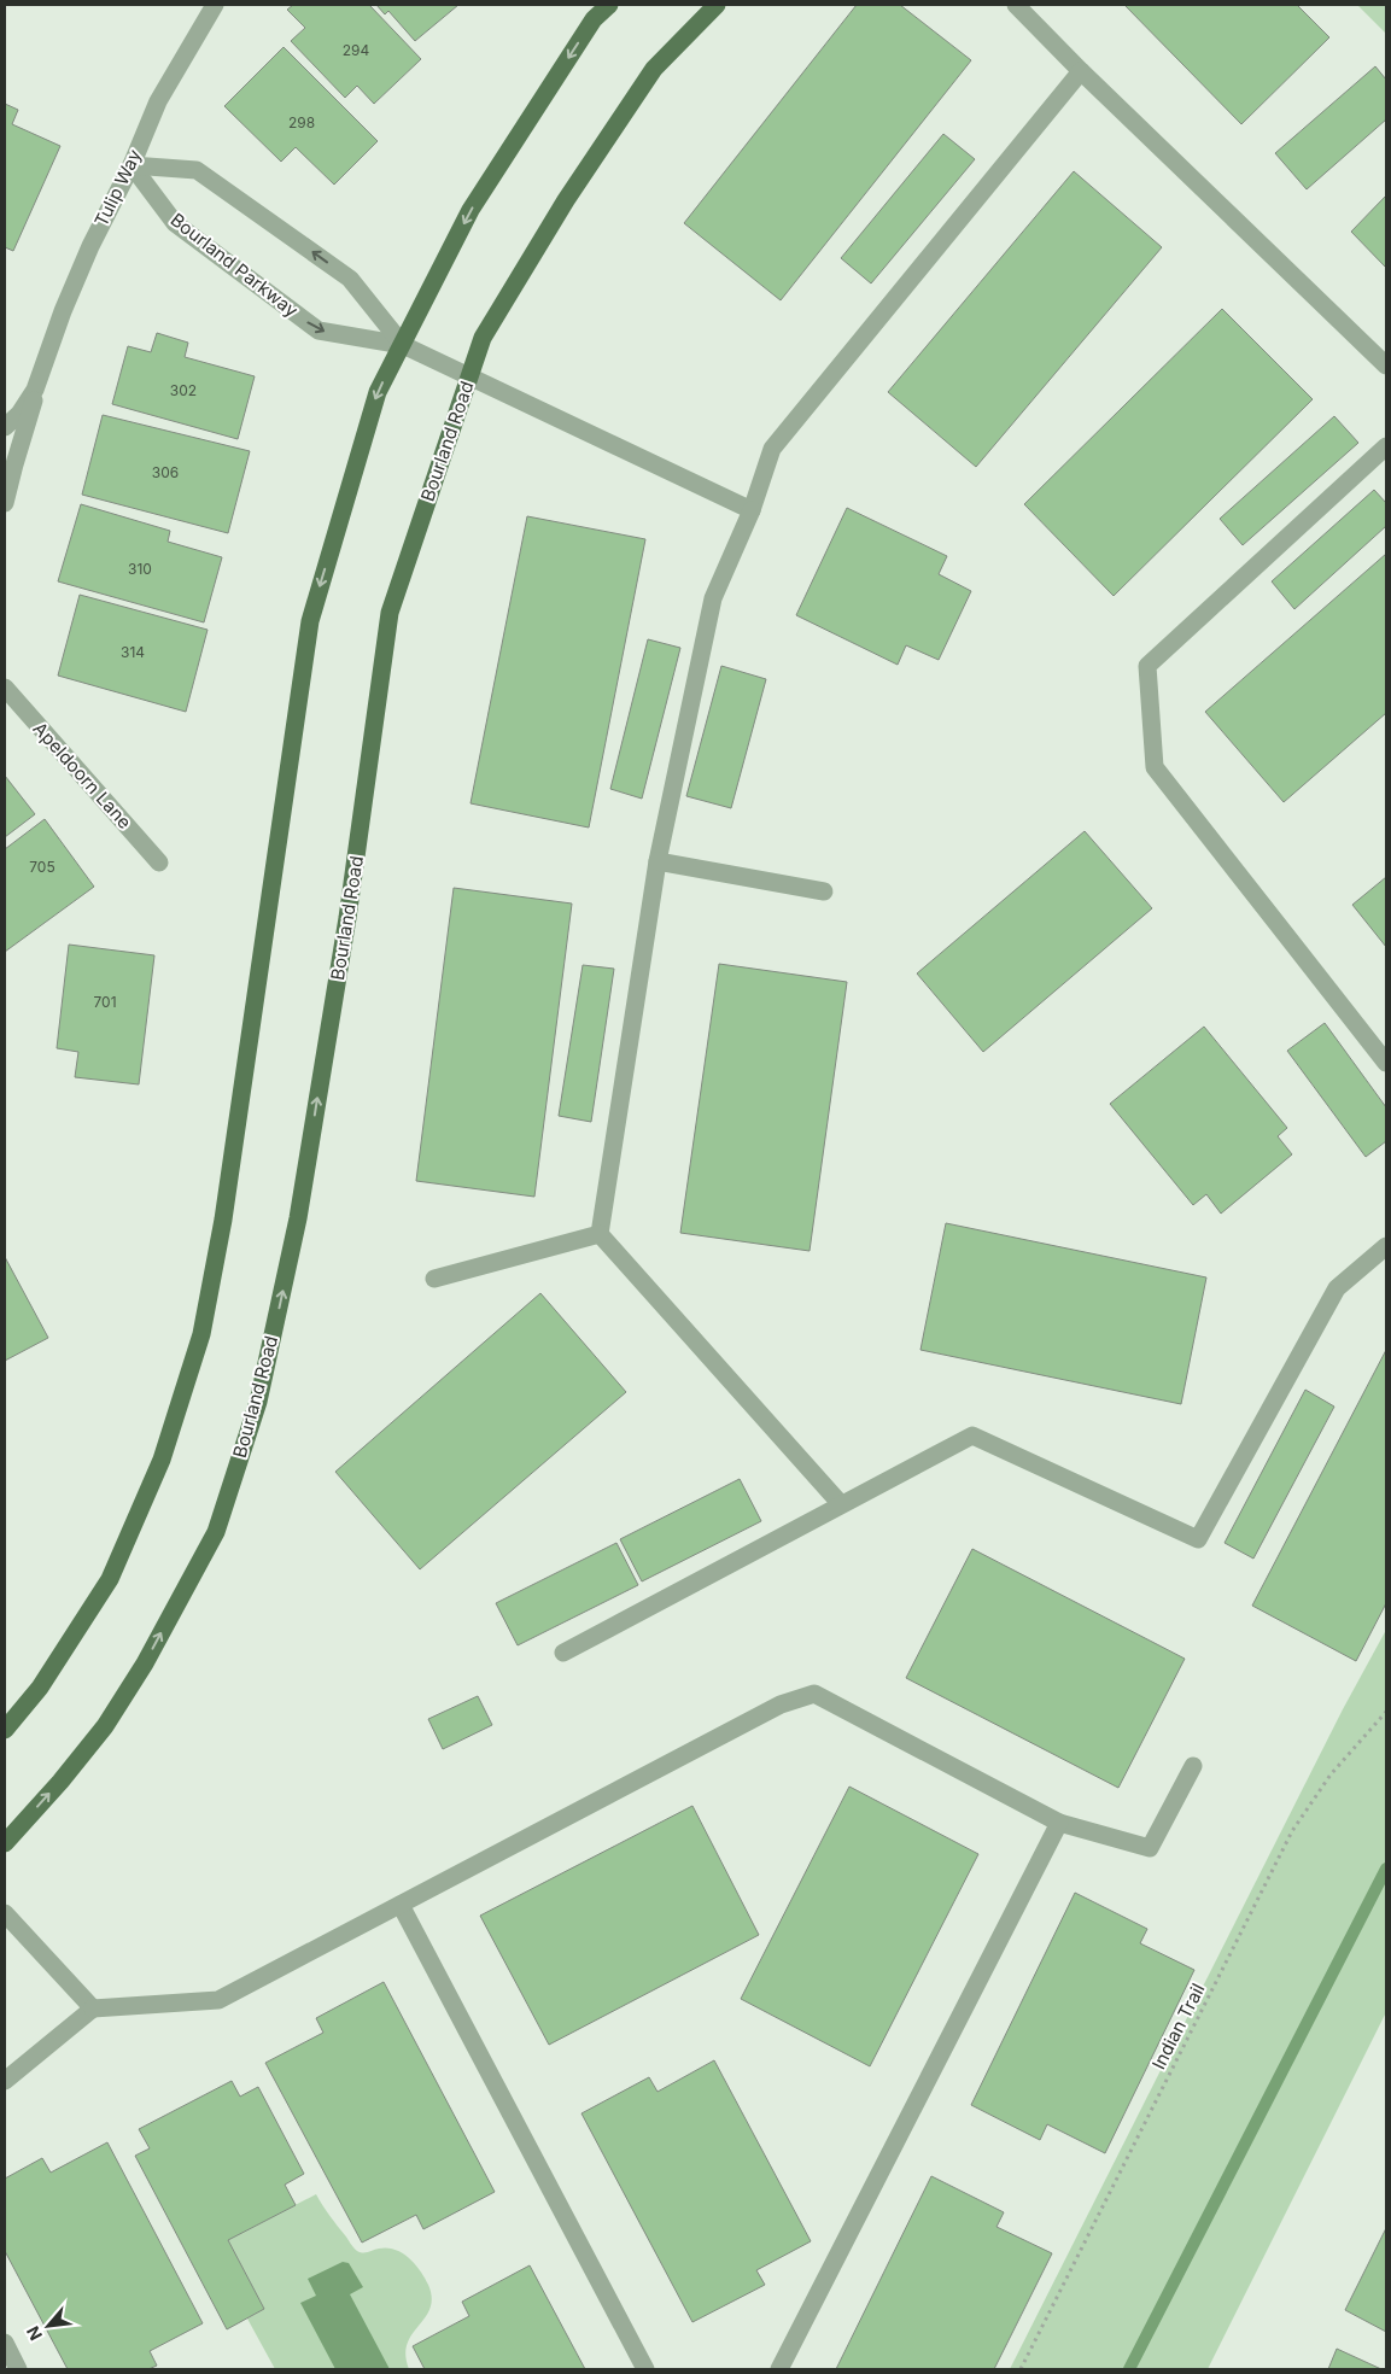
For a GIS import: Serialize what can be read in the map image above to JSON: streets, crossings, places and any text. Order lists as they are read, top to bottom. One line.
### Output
{"streets":{"main road":["Bourland Road"],"street":["Tulip Way","Bourland Parkway","Apeldoorn Lane"],"path":["Indian Trail"]},"crossings":[["Tulip Way","Bourland Parkway"],["Bourland Parkway","Bourland Road"]],"house_numbers":["294","298","302","306","310","314","705","701"],"north":"bottom left"}
